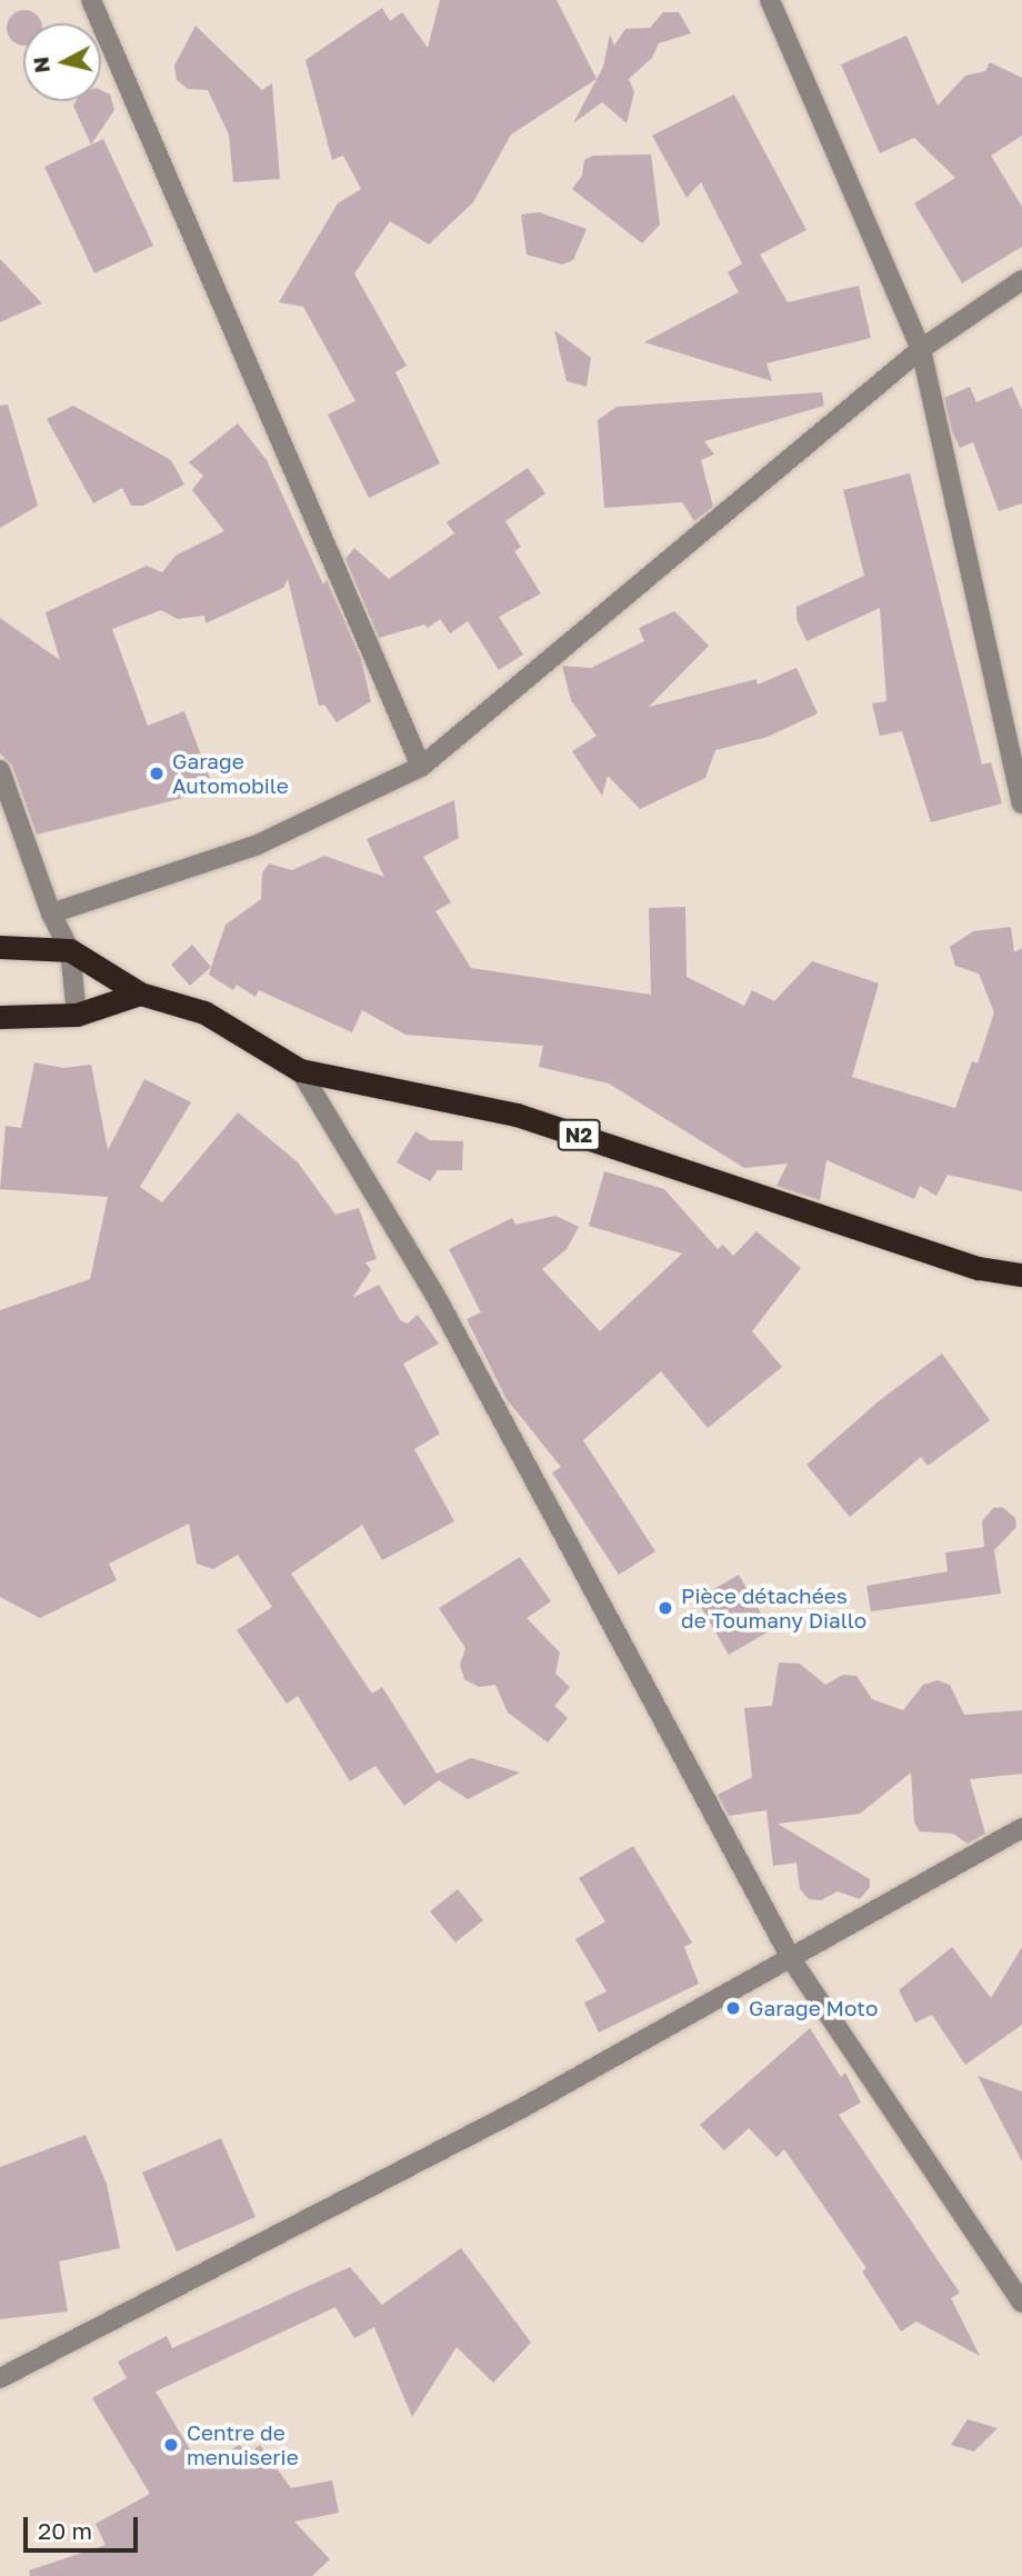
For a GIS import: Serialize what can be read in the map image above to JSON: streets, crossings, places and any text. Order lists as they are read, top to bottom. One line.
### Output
{"streets":{"highway":["N2"]},"places":["Garage Automobile","Pièce détachées de Toumany Diallo","Garage Moto","Centre de menuiserie"],"scale_bar":"20 m","north":"left"}
